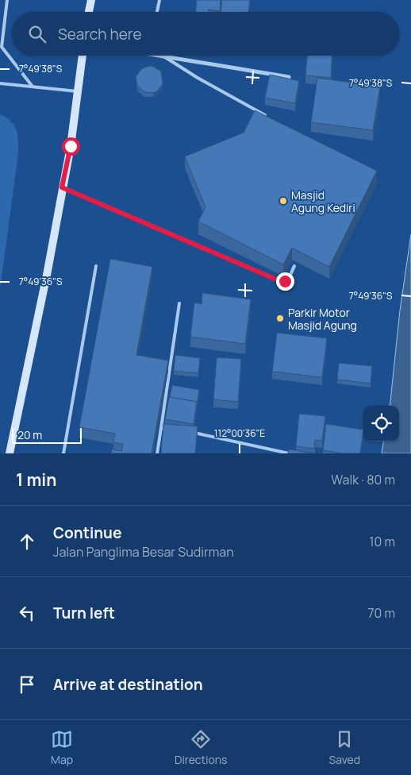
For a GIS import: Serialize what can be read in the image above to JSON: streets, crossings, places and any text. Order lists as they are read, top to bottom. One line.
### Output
{"places":["Masjid Agung Kediri","Parkir Motor Masjid Agung"],"scale_bar":"20 m","page":{"search":"Search here","scale":"20 m","heading":["1 min","Walk · 80 m"],"list":[["Continue","Jalan Panglima Besar Sudirman","10 m"],["Turn left","70 m"],"Arrive at destination"],"nav":["Map","Directions","Saved"]},"coordinates":["7°49'38\"S","7°49'36\"S","112°00'36\"E"]}
